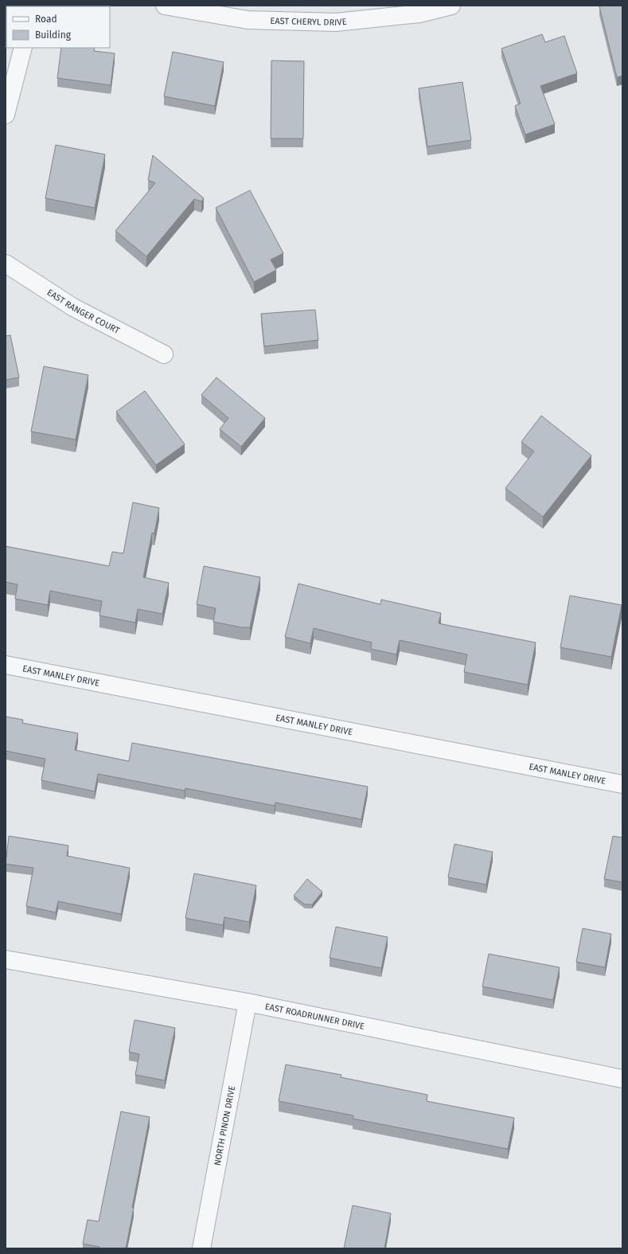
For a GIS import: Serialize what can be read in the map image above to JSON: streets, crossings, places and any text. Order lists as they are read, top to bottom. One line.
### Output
{"streets":{"street":["EAST CHERYL DRIVE","EAST RANGER COURT","EAST MANLEY DRIVE","EAST ROADRUNNER DRIVE","NORTH PINON DRIVE"]},"crossings":[["EAST ROADRUNNER DRIVE","NORTH PINON DRIVE"]],"legend":["Road","Building"]}
